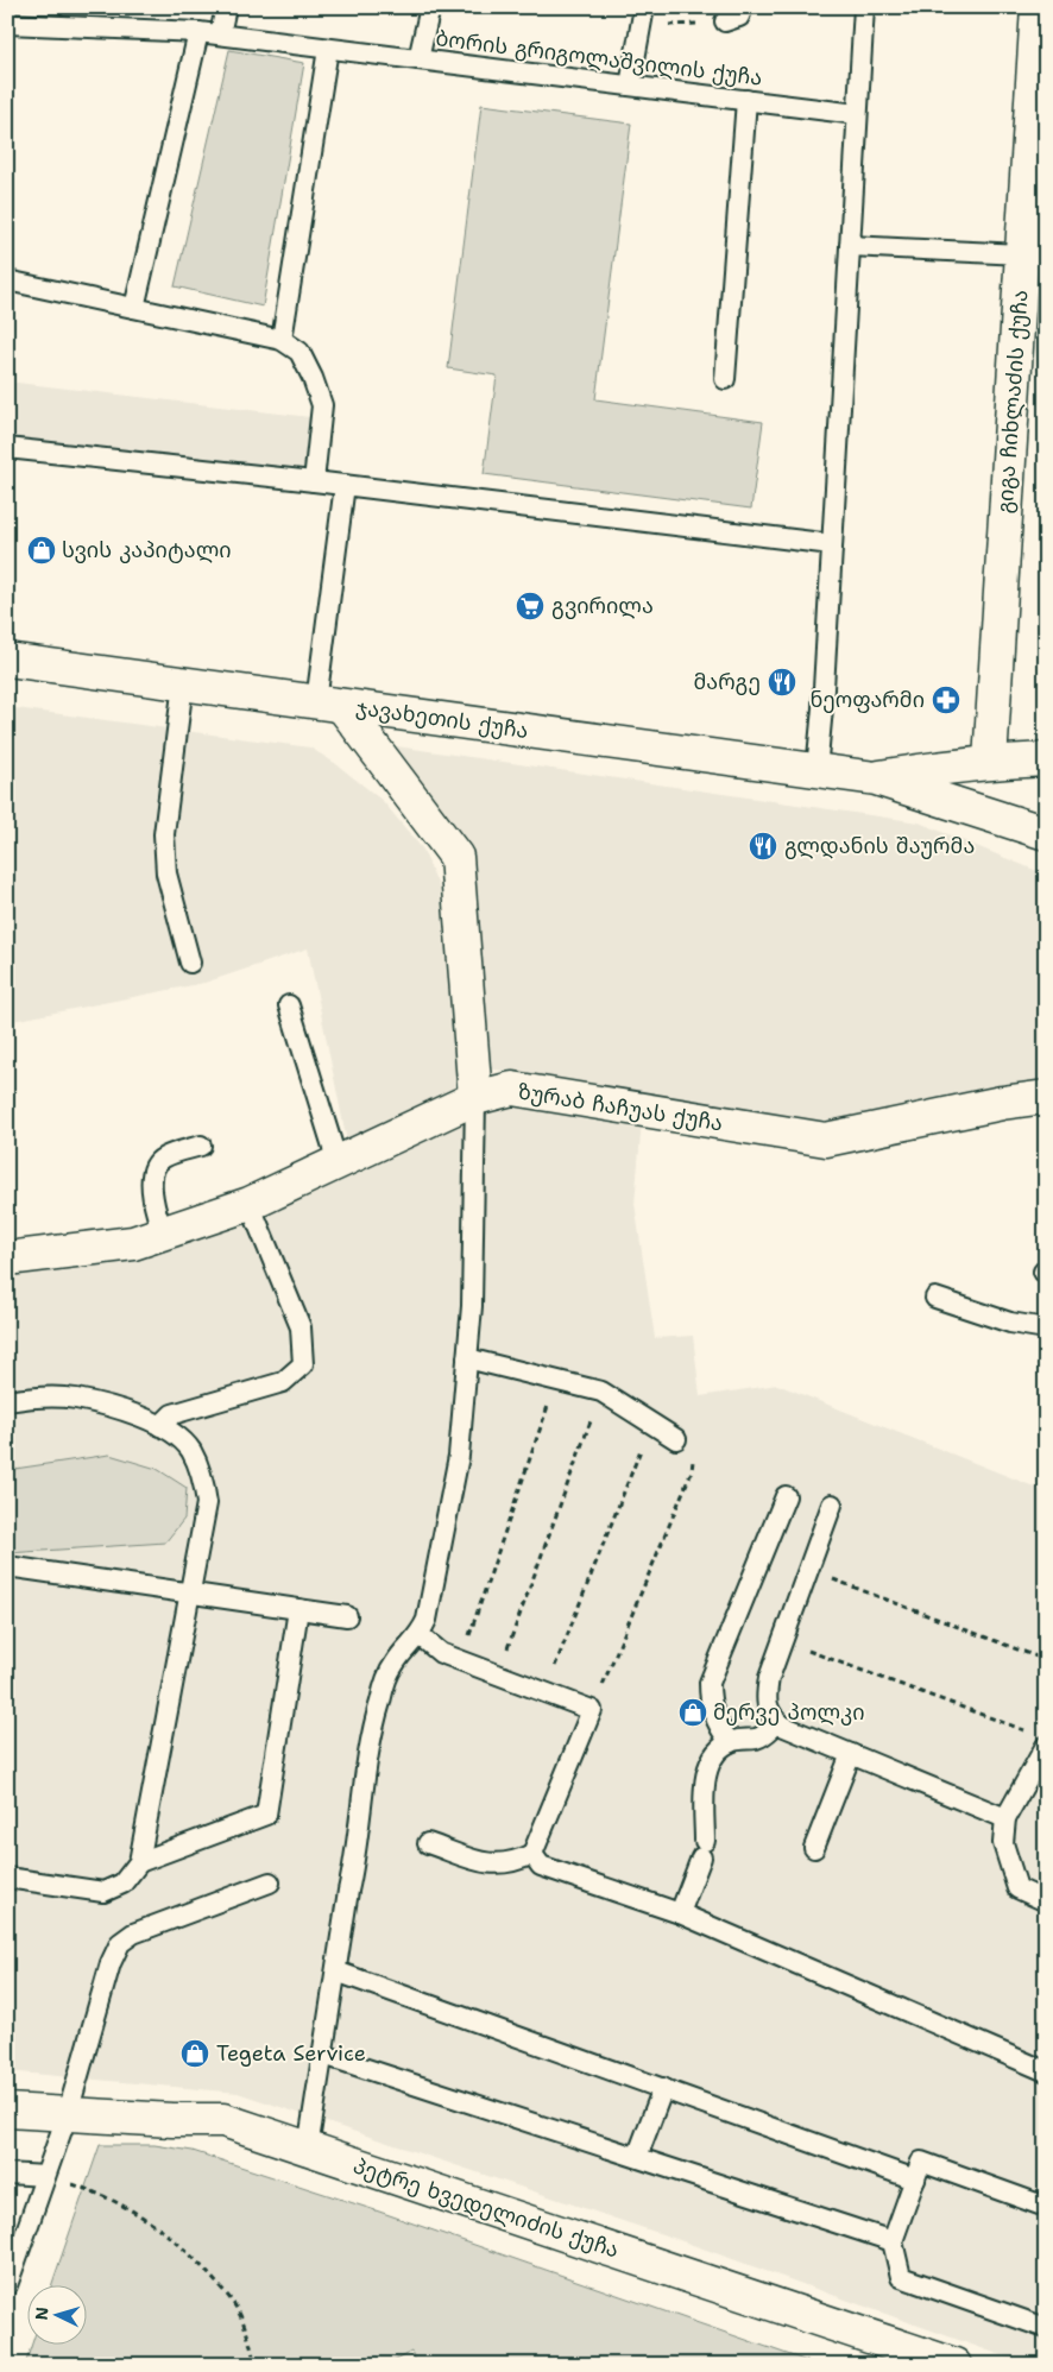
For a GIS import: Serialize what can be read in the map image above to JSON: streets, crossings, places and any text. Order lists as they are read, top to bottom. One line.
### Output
{"streets":{"street":["გიგა ჩიხლაძის ქუჩა","ჯავახეთის ქუჩა","ზურაბ ჩაჩუას ქუჩა","პეტრე ხვედელიძის ქუჩა"],"lane":["ბორის გრიგოლაშვილის ქუჩა"]},"crossings":[["გიგა ჩიხლაძის ქუჩა","ჯავახეთის ქუჩა"]],"places":{"shop":["სვის კაპიტალი","მერვე პოლკი","Tegeta Service"],"supermarket":["გვირილა"],"restaurant":["მარგე","გლდანის შაურმა"],"pharmacy":["ნეოფარმი"]},"north":"left"}
